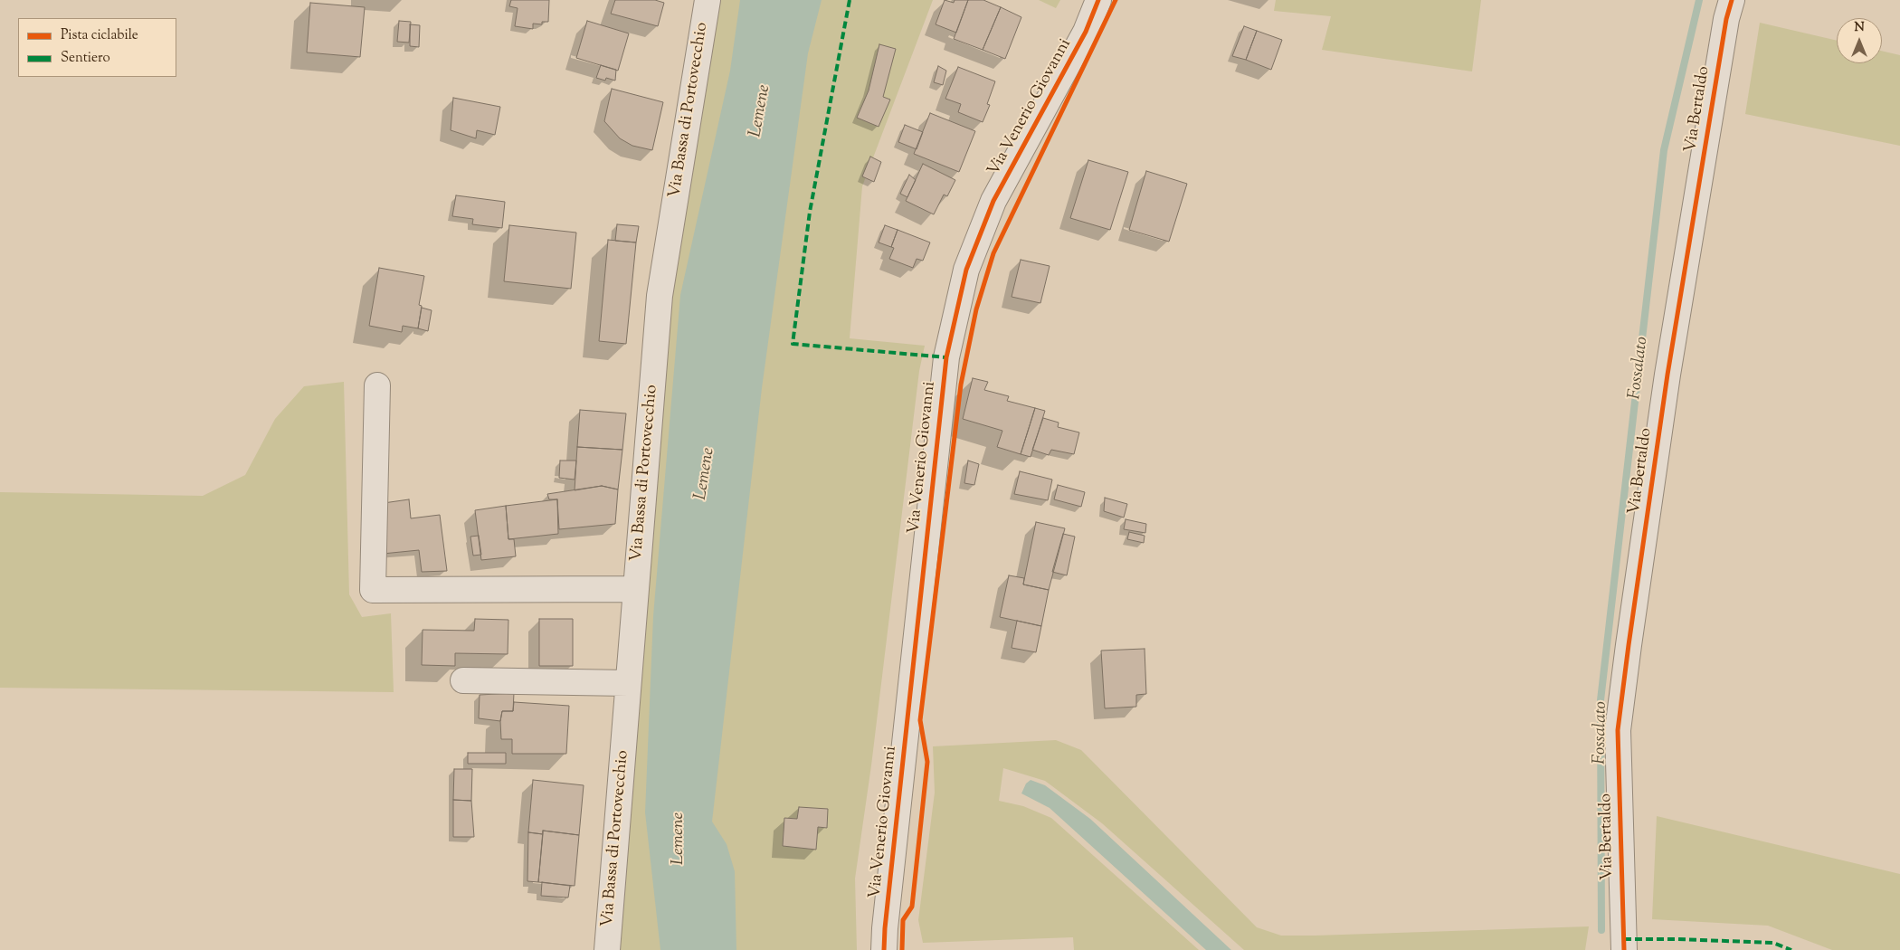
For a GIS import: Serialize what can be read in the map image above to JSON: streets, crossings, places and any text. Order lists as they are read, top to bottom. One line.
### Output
{"streets":{"street":["Via Venerio Giovanni","Via Bertaldo","Via Bassa di Portovecchio"]},"water":["Lemene","Fossalato"],"legend":["Pista ciclabile","Sentiero"],"north":"top"}
